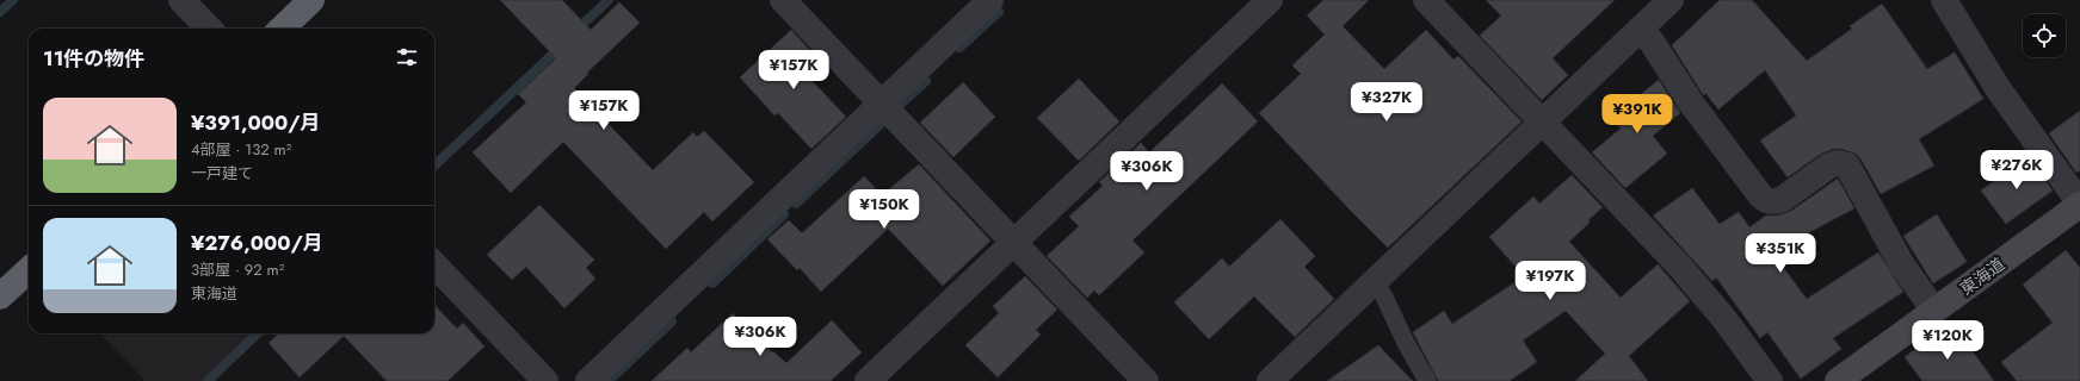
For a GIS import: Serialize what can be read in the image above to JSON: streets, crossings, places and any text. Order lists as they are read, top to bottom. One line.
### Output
{"streets":{"main road":["東海道"]},"page":{"heading":"11件の物件","price":["¥157K","¥327K","¥157K","¥391K","¥276K","¥306K","¥150K","¥351K","¥197K","¥306K","¥120K"],"list":[{"name":"¥391,000/月","note":"4部屋 · 132 m² · 一戸建て"},{"name":"¥276,000/月","note":"3部屋 · 92 m² · 東海道"}]}}
